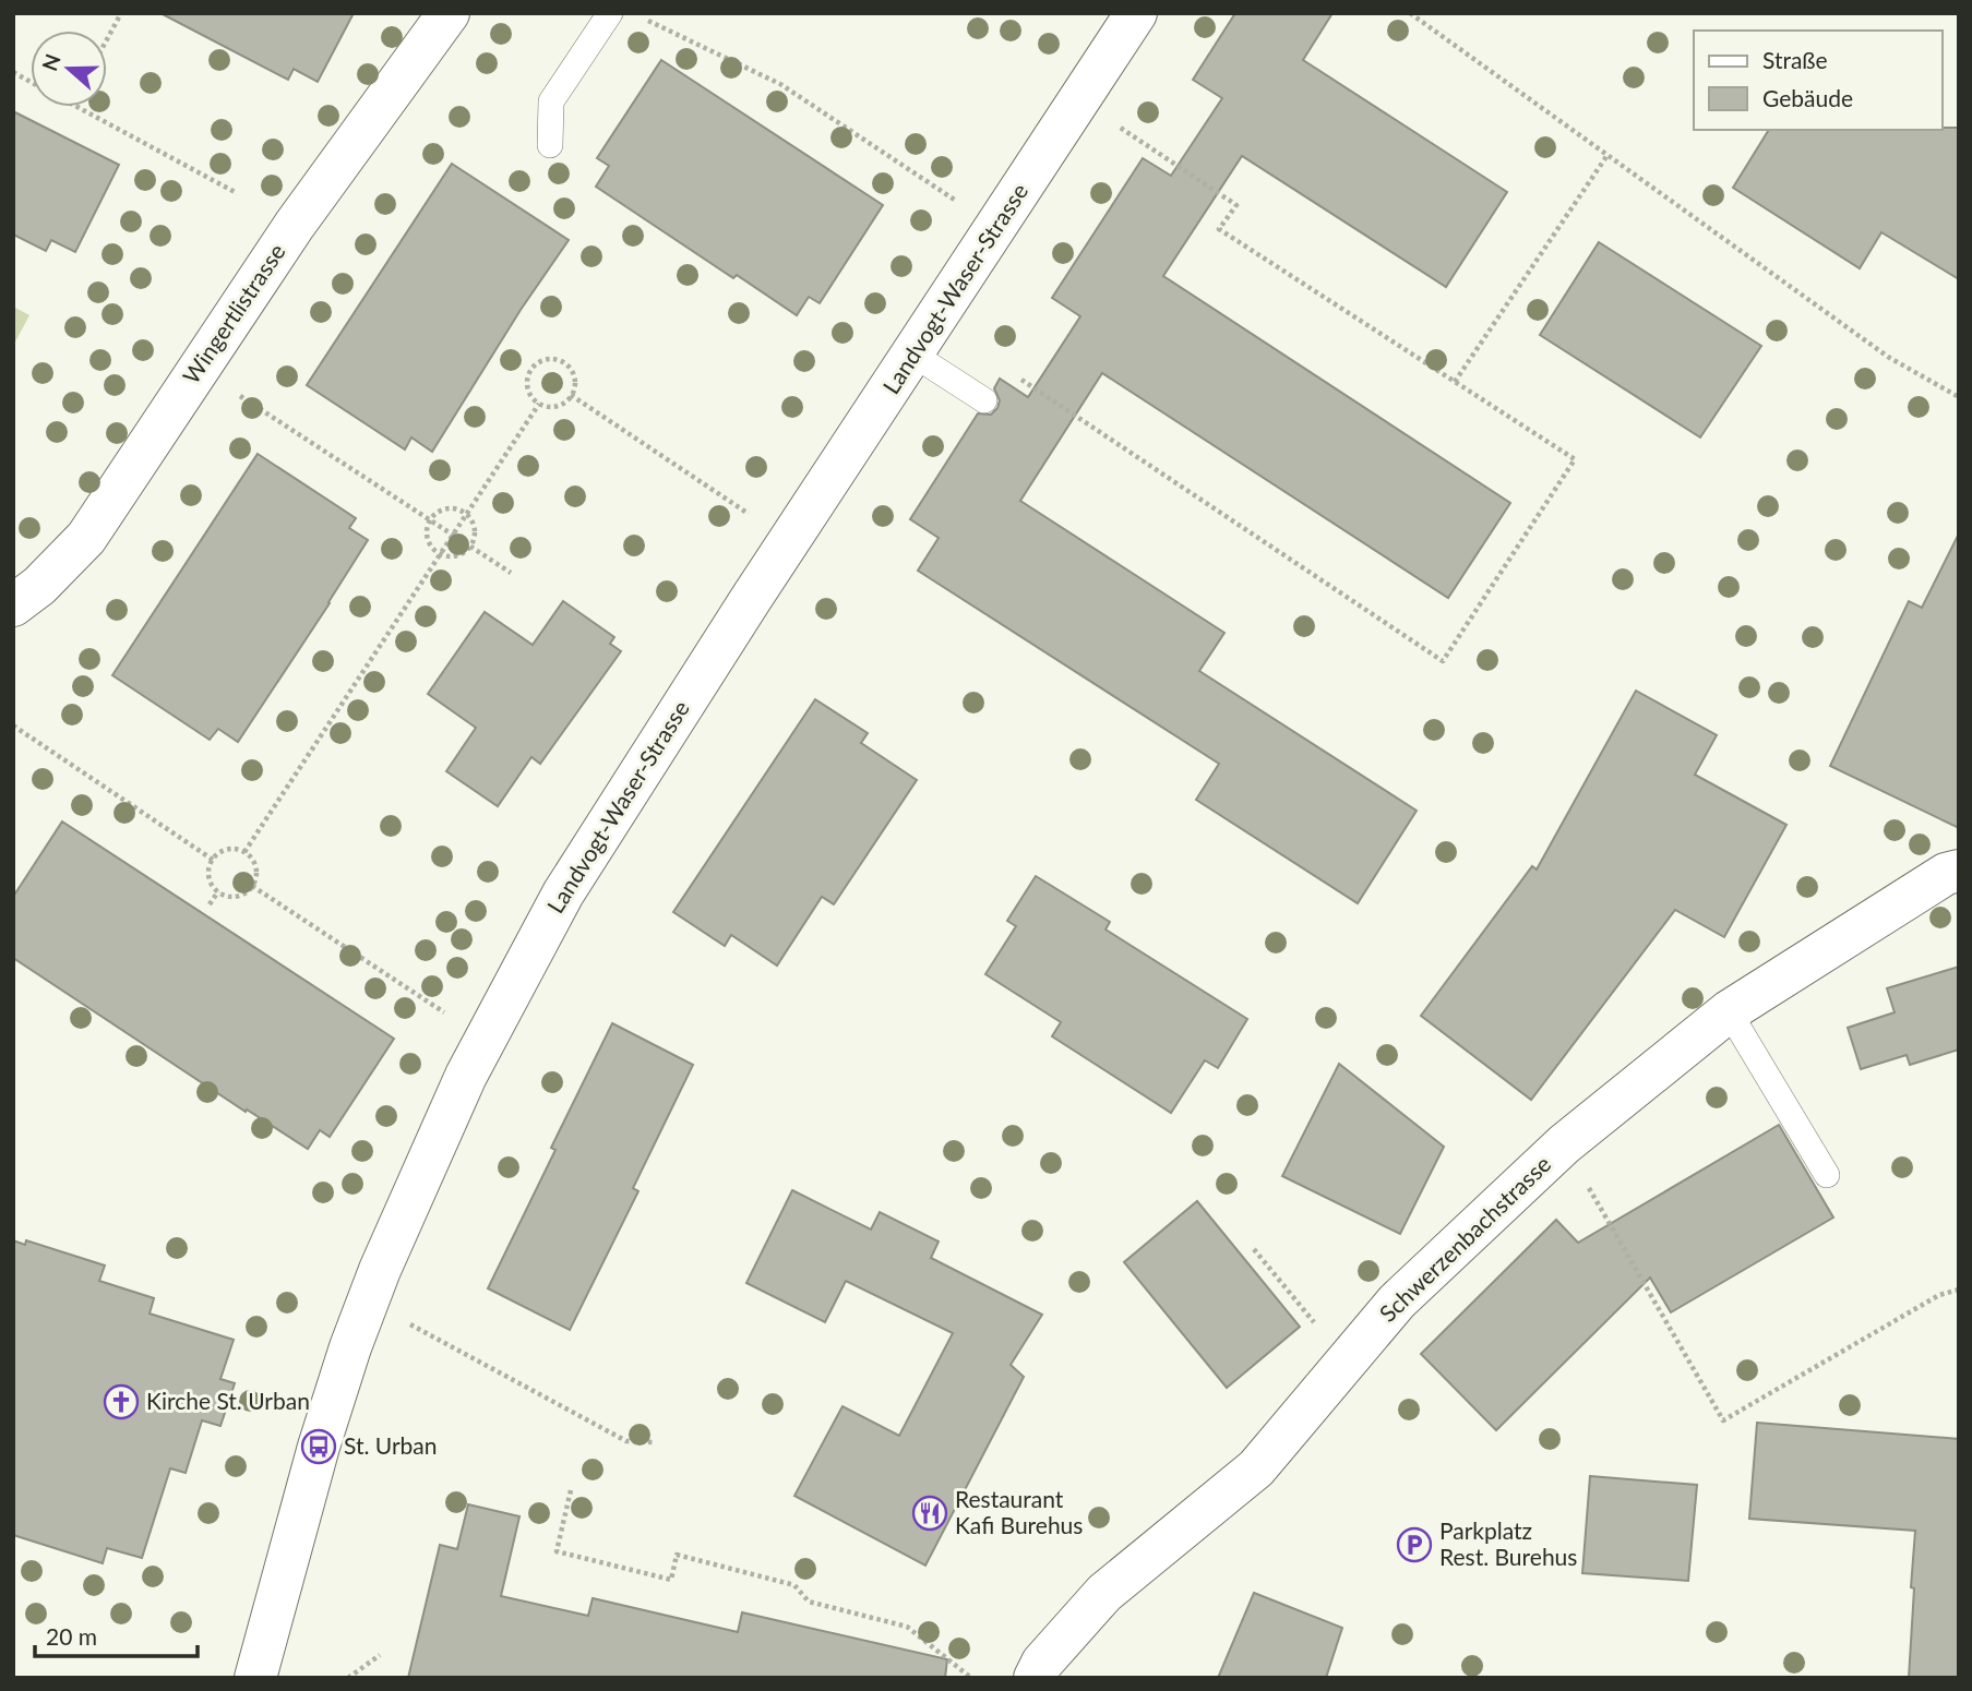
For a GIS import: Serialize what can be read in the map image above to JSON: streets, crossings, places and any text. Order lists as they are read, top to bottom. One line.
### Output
{"streets":{"street":["Landvogt-Waser-Strasse","Wingertlistrasse","Schwerzenbachstrasse"]},"places":{"church":["Kirche St. Urban"],"bus stop":["St. Urban"],"restaurant":["Restaurant Kafi Burehus"],"parking":["Parkplatz Rest. Burehus"]},"legend":["Straße","Gebäude"],"scale_bar":"20 m","north":"left"}
